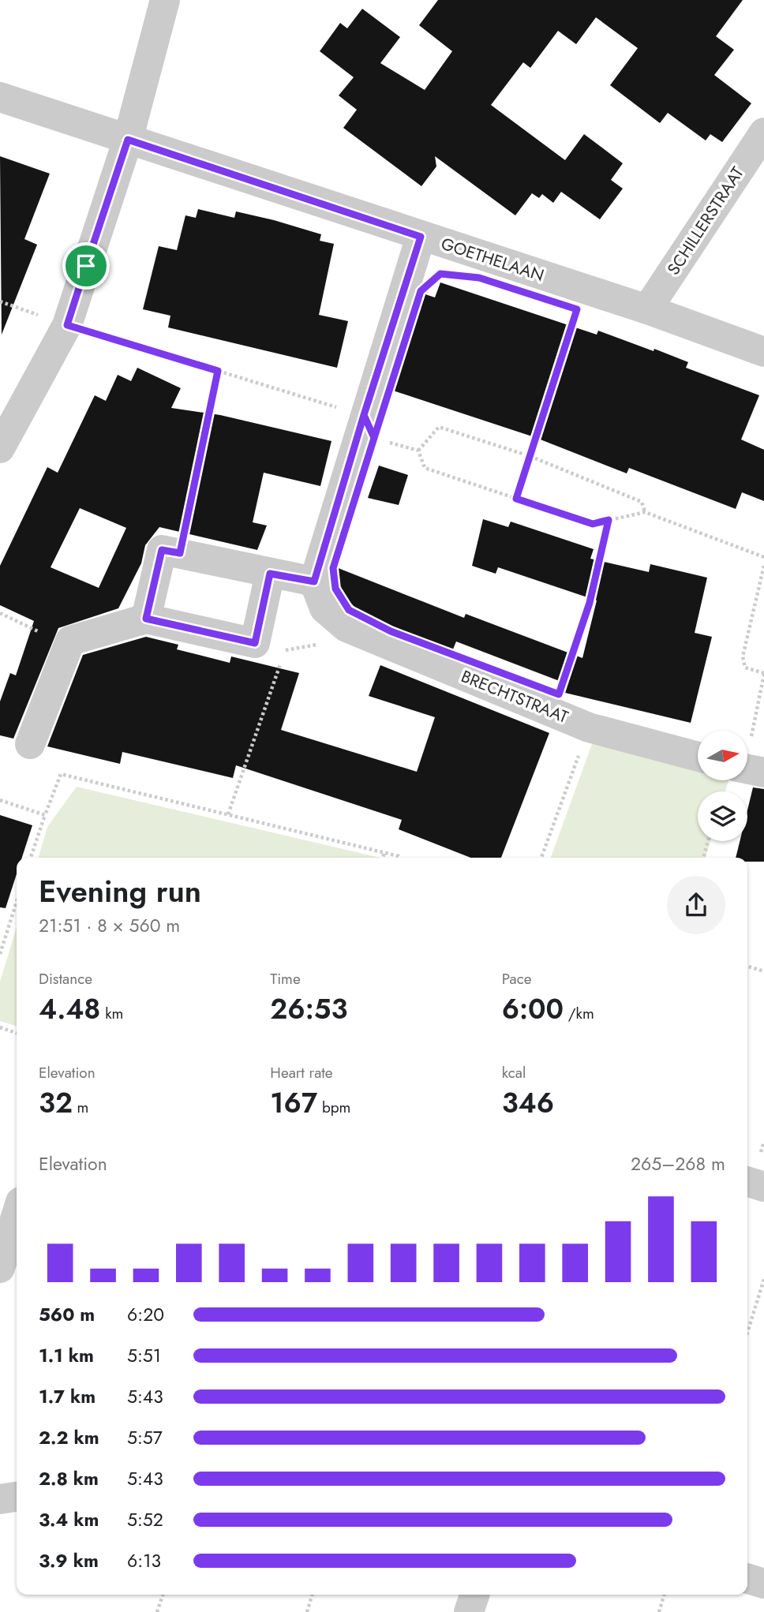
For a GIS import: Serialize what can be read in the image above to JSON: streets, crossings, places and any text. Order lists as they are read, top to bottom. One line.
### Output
{"streets":{"street":["SCHILLERSTRAAT","GOETHELAAN","BRECHTSTRAAT"]},"crossings":[["SCHILLERSTRAAT","GOETHELAAN"]],"north":"right","page":{"heading":["Evening run","21:51 · 8 × 560 m"],"stats":[["Distance","4.48 km"],["Time","26:53"],["Pace","6:00 /km"],["Elevation","32 m"],["Heart rate","167 bpm"],["kcal","346"]],"chart":["Elevation","265–268 m"],"list":[{"name":"560 m","note":"6:20"},{"name":"1.1 km","note":"5:51"},{"name":"1.7 km","note":"5:43"},{"name":"2.2 km","note":"5:57"},{"name":"2.8 km","note":"5:43"},{"name":"3.4 km","note":"5:52"},{"name":"3.9 km","note":"6:13"}]}}
